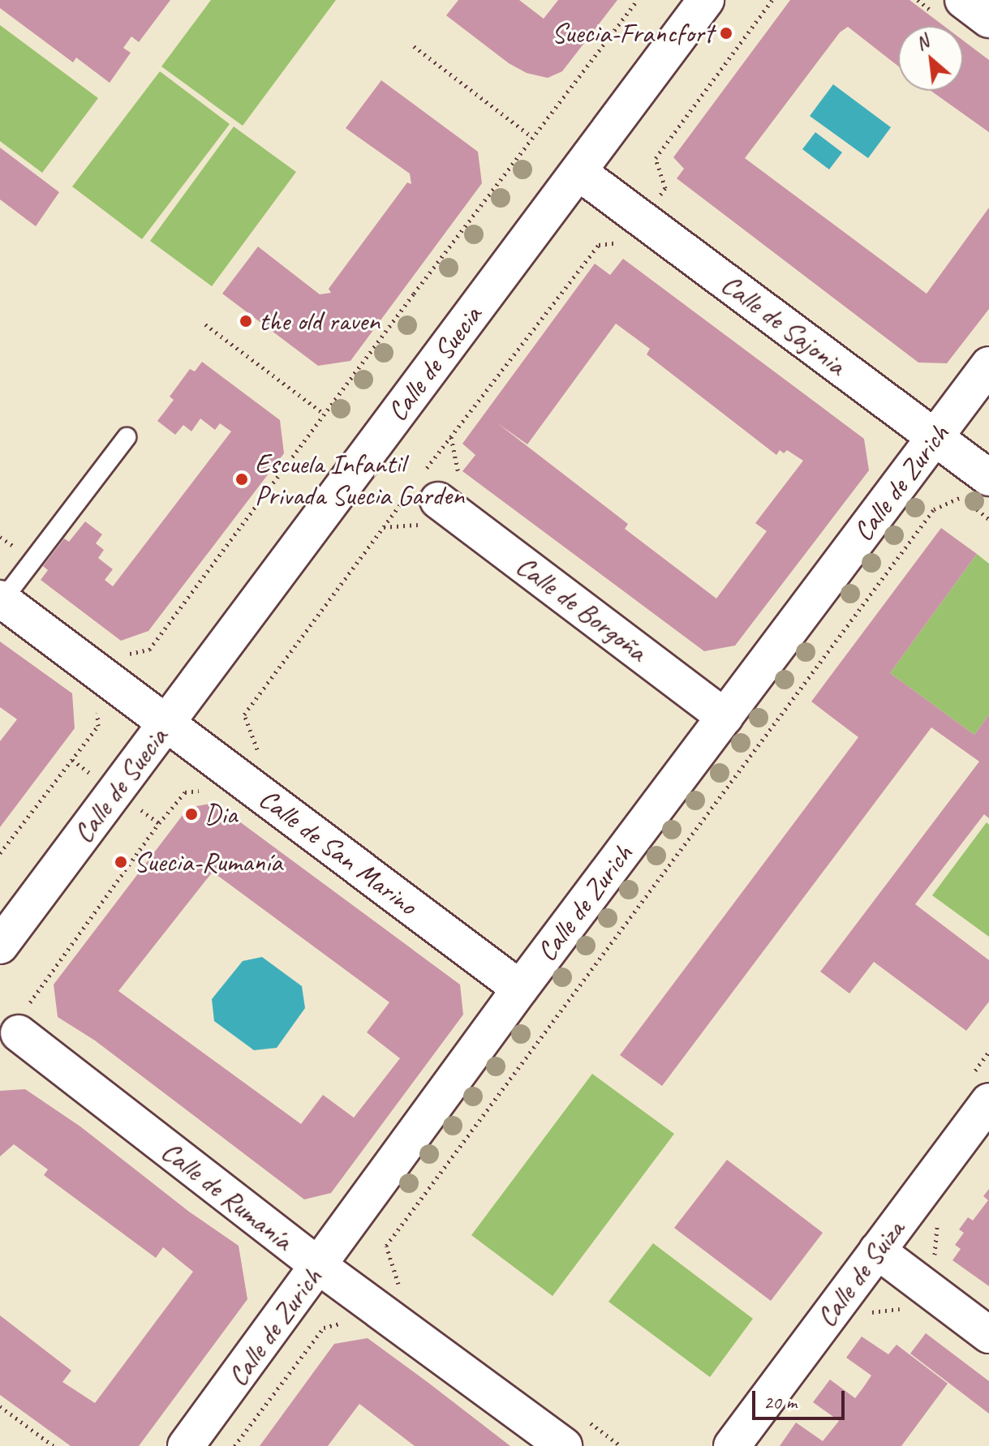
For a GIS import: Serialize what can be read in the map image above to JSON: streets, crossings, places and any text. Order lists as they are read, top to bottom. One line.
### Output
{"streets":{"street":["Calle de Sajonia","Calle de Suecia","Calle de Zurich","Calle de Borgoña","Calle de San Marino","Calle de Rumanía","Calle de Suiza"]},"crossings":[["Calle de Sajonia","Calle de Suecia"],["Calle de Sajonia","Calle de Zurich"],["Calle de Suecia","Calle de San Marino"],["Calle de Zurich","Calle de Borgoña"],["Calle de Zurich","Calle de San Marino"],["Calle de Zurich","Calle de Rumanía"]],"places":["Suecia-Francfort","the old raven","Escuela Infantil Privada Suecia Garden","Dia","Suecia-Rumanía"],"scale_bar":"20 m","north":"top left"}
